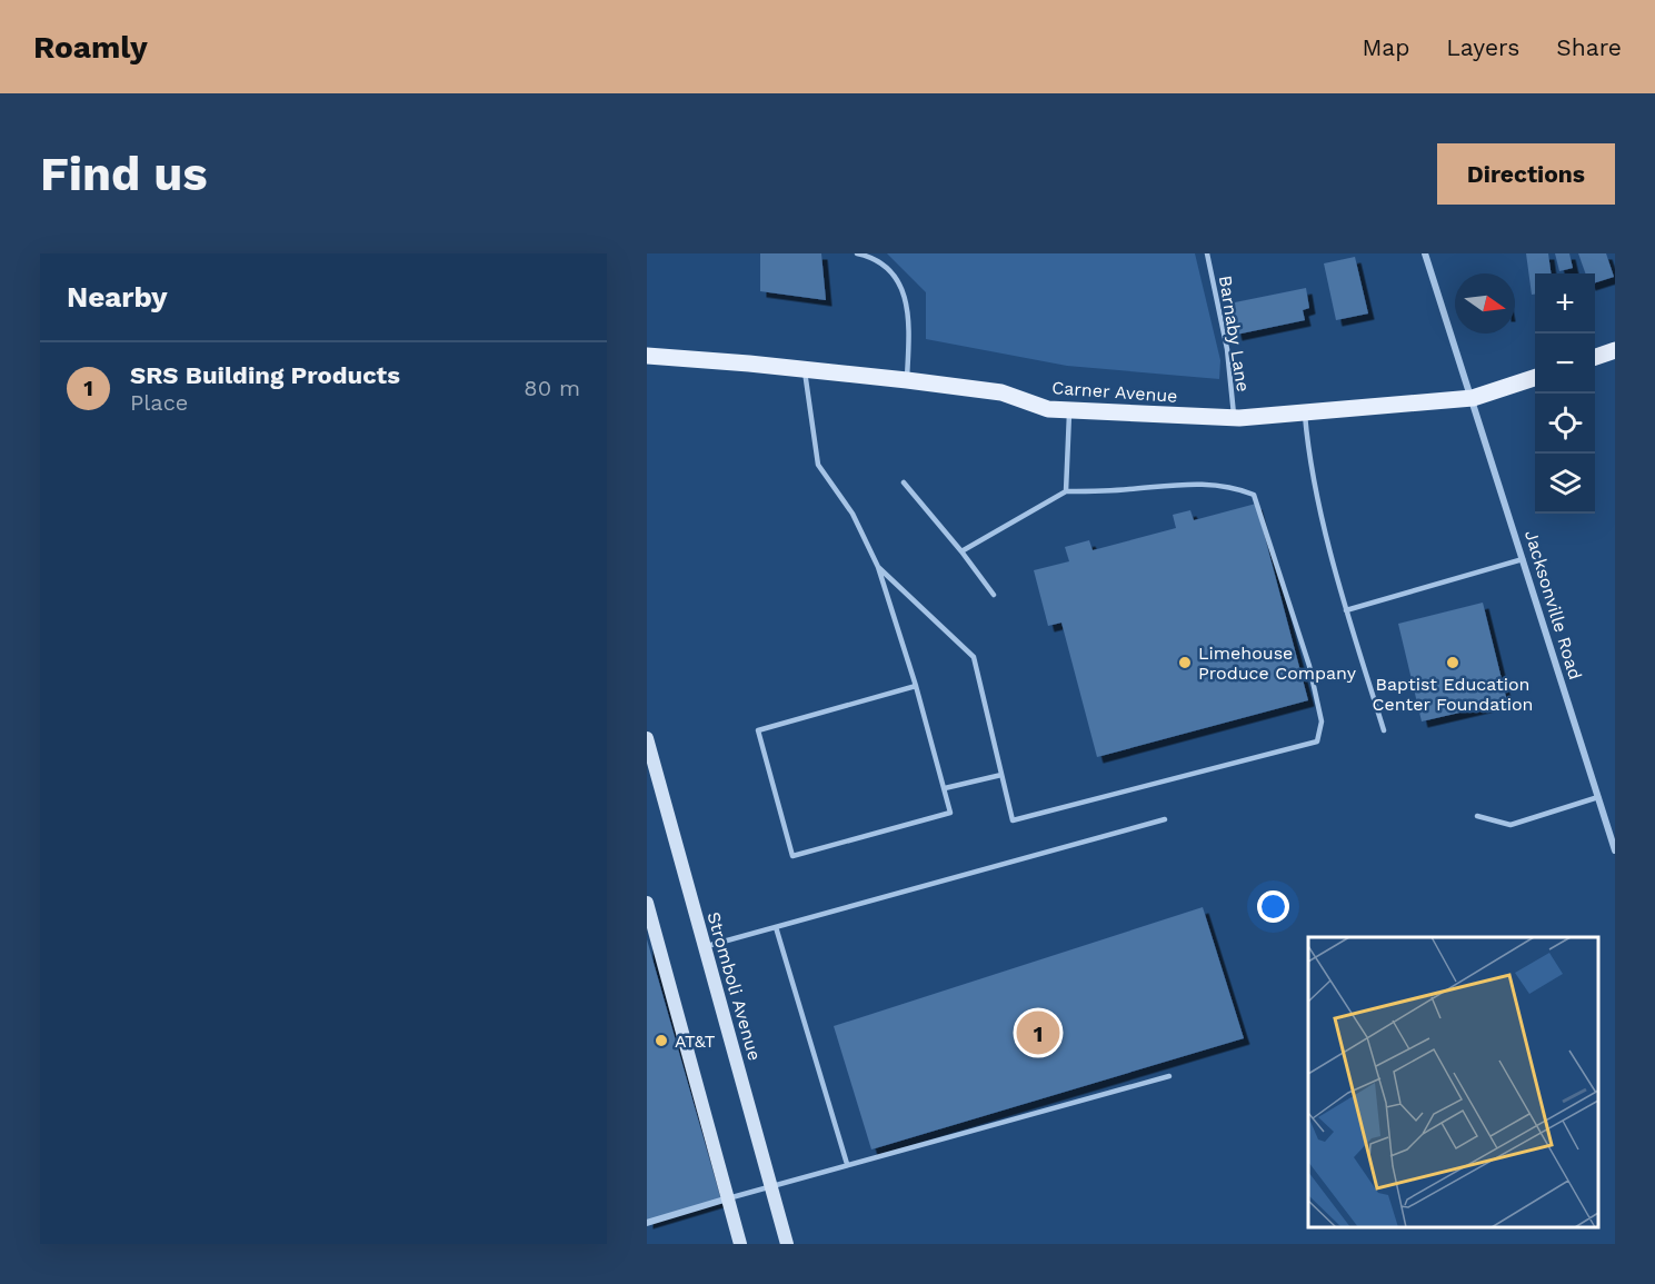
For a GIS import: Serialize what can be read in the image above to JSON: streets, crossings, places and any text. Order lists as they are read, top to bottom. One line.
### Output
{"streets":{"main road":["Carner Avenue"],"street":["Jacksonville Road","Stromboli Avenue"],"lane":["Barnaby Lane"]},"crossings":[["Barnaby Lane","Carner Avenue"],["Carner Avenue","Jacksonville Road"]],"places":["Limehouse Produce Company","Baptist Education Center Foundation","AT&T"],"north":"right","page":{"header":"Roamly","nav":["Map","Layers","Share"],"buttons":"Directions","title":"Find us","heading":"Nearby","map_buttons":["+","−"],"list":[{"mark":"1","name":"SRS Building Products","note":"Place","value":"80 m"}],"pins":"1"}}
